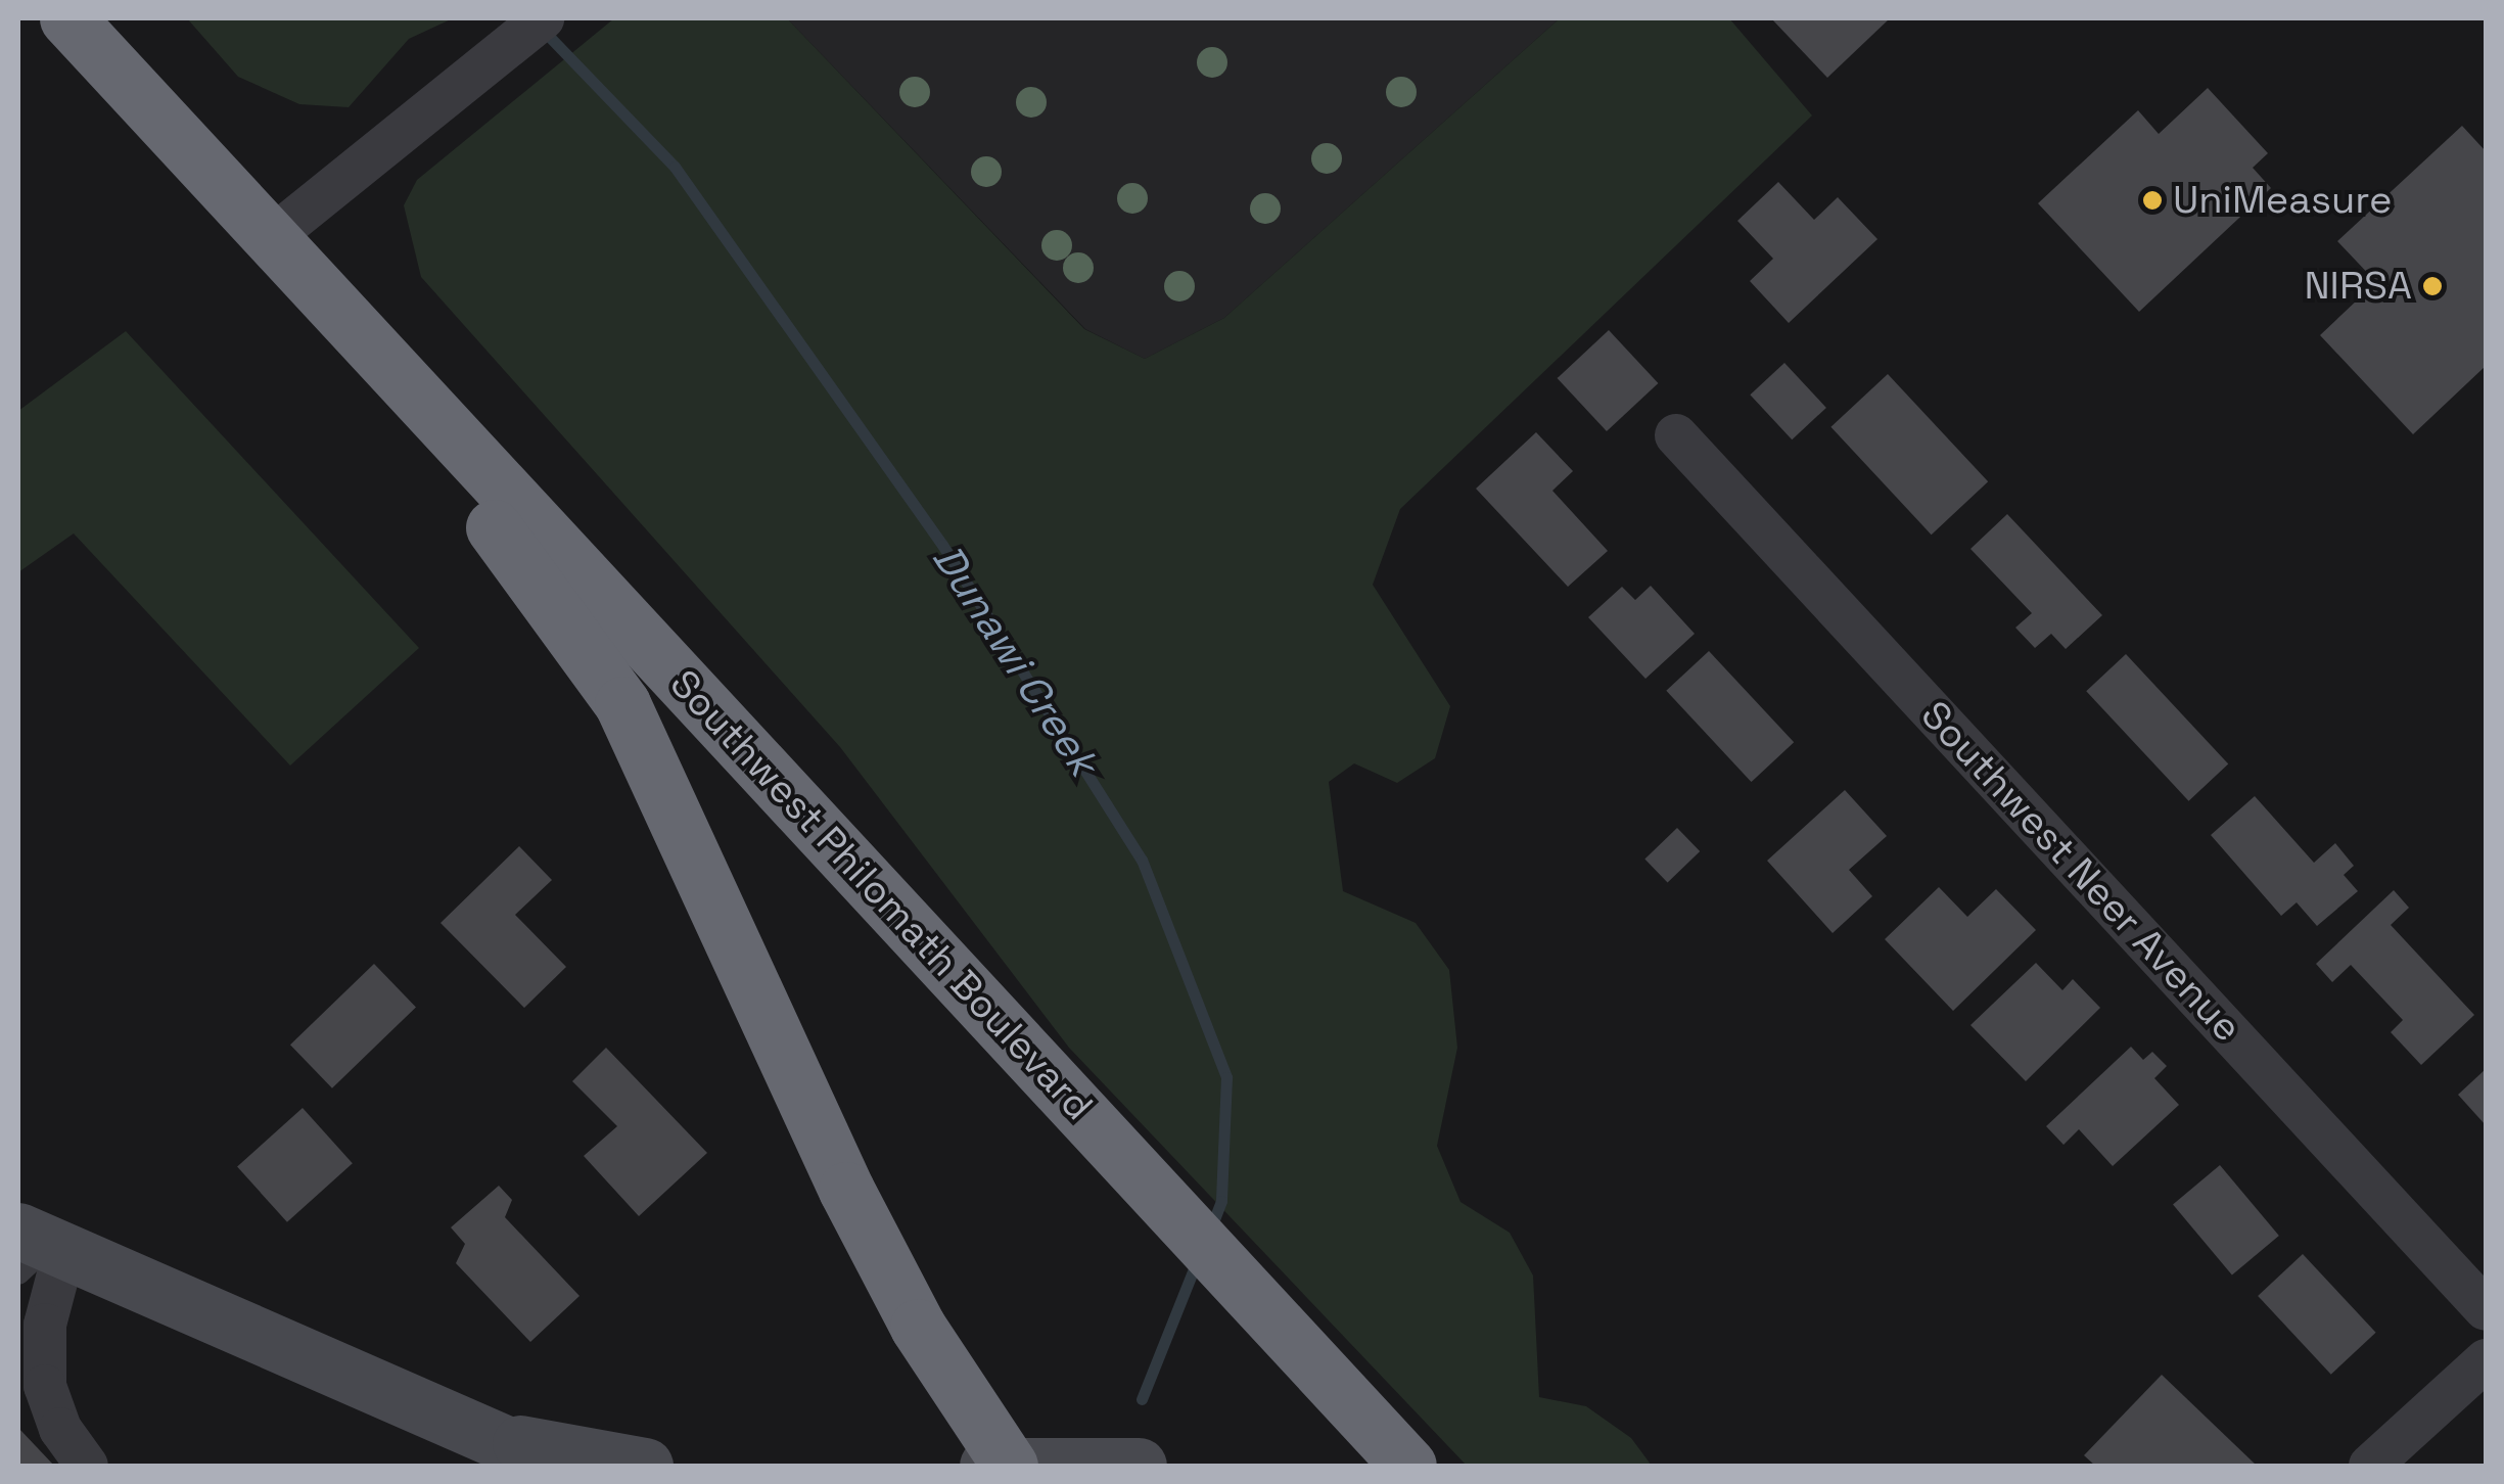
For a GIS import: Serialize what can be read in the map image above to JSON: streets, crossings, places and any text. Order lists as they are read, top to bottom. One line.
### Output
{"streets":{"highway":["Southwest Philomath Boulevard"],"street":["Southwest Neer Avenue"]},"water":["Dunawi Creek"],"places":["UniMeasure","NIRSA"]}
